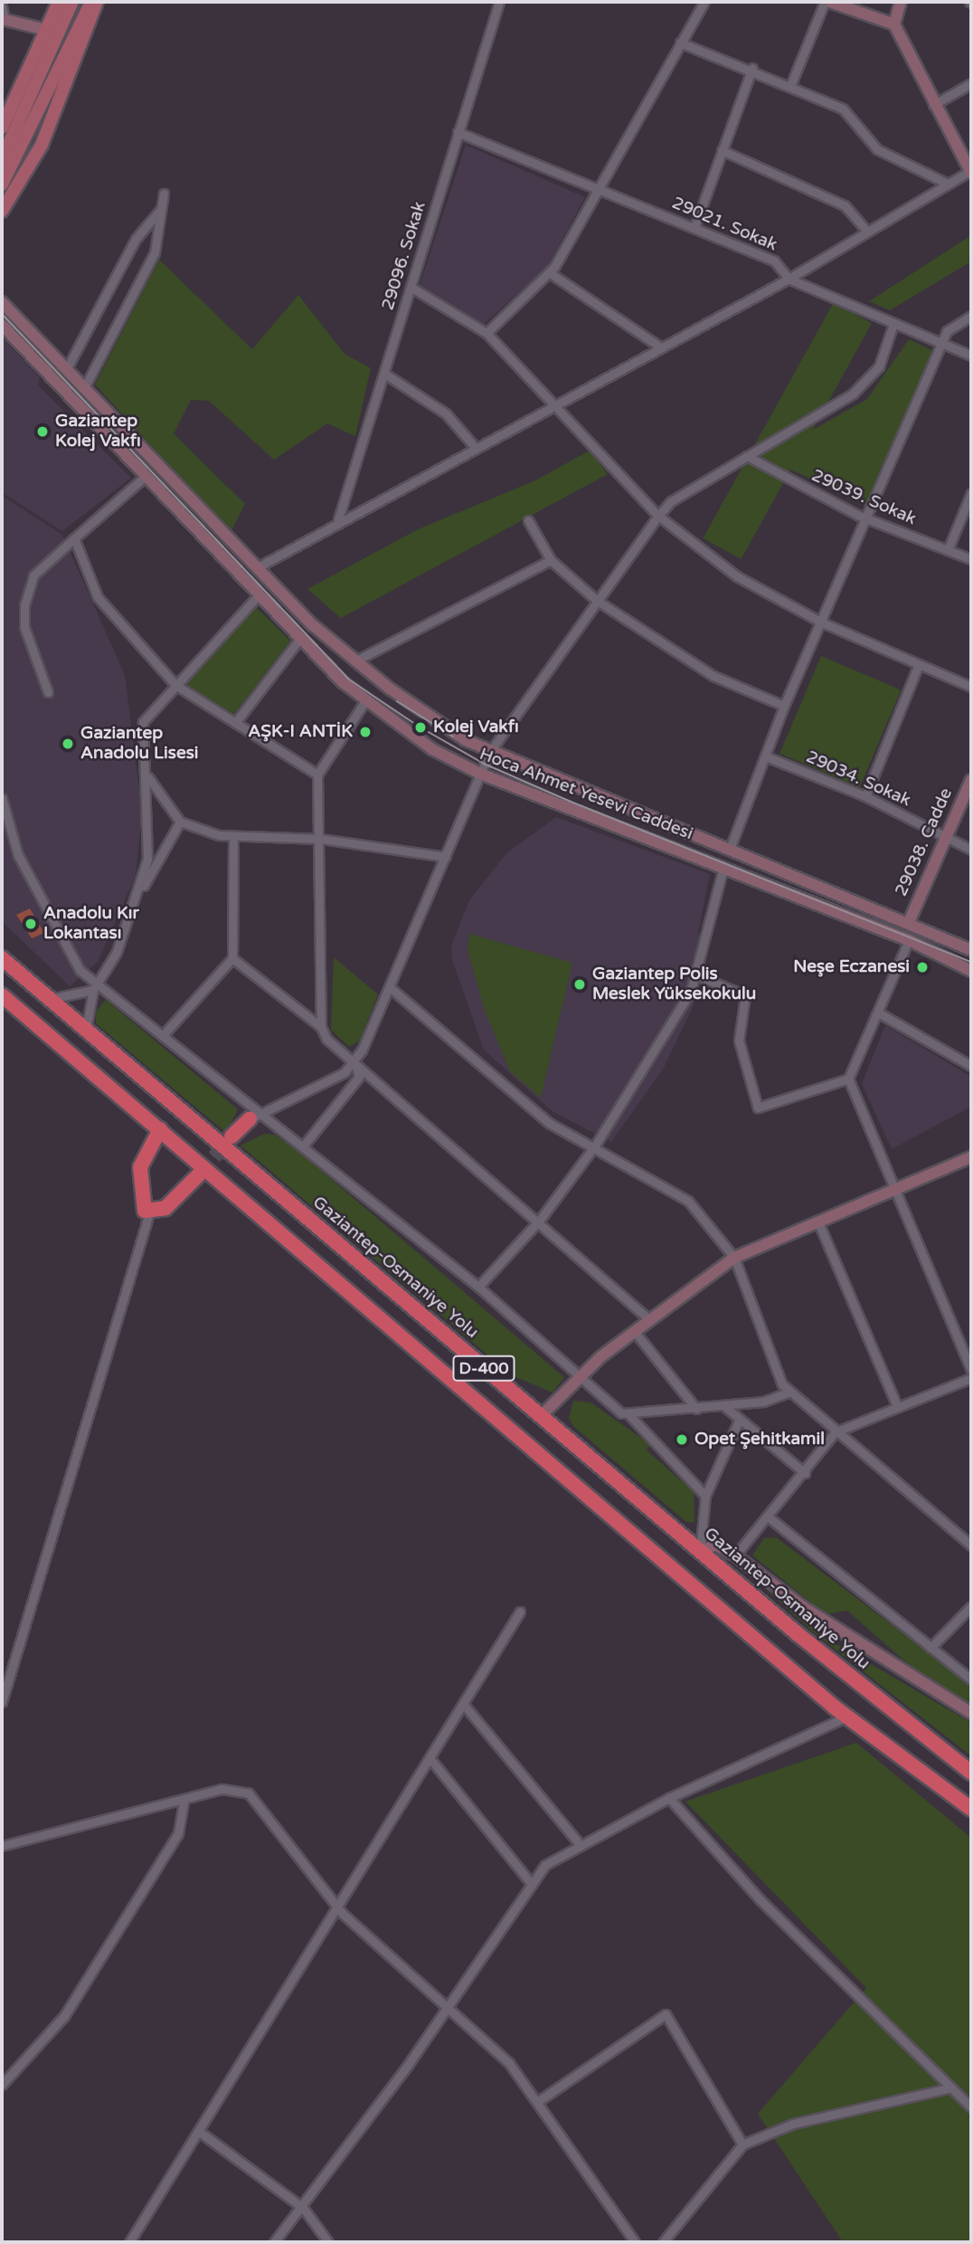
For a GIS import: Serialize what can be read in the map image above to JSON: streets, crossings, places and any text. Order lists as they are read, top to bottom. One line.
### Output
{"streets":{"highway":["Gaziantep-Osmaniye Yolu","D-400"],"street":["29021. Sokak","29096. Sokak","29039. Sokak","29034. Sokak","Hoca Ahmet Yesevi Caddesi","29038. Cadde"]},"crossings":[["29021. Sokak","29096. Sokak"],["29034. Sokak","29038. Cadde"],["Hoca Ahmet Yesevi Caddesi","29038. Cadde"]],"places":["Gaziantep Kolej Vakfı","Kolej Vakfı","AŞK-I ANTİK","Gaziantep Anadolu Lisesi","Anadolu Kır Lokantası","Neşe Eczanesi","Gaziantep Polis Meslek Yüksekokulu","Opet Şehitkamil"]}
